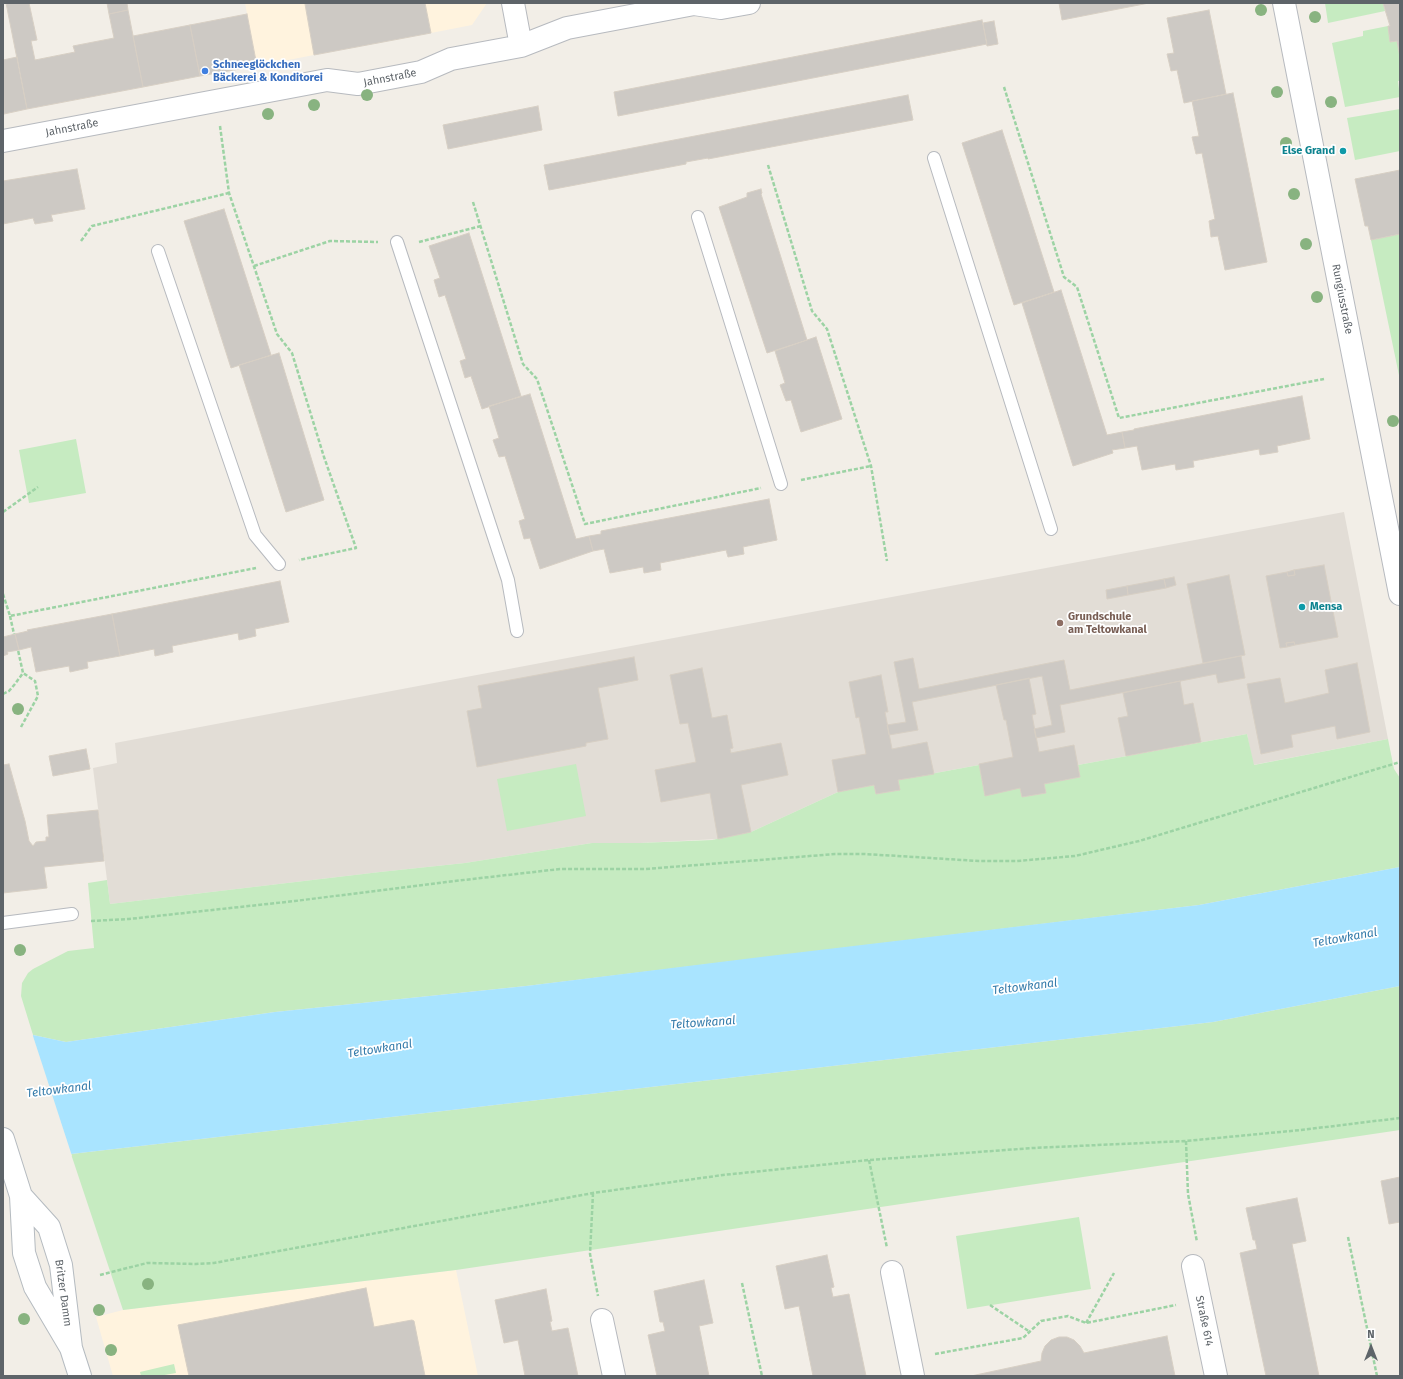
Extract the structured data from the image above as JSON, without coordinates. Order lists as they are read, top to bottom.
{
  "streets": {
    "street": [
      "Jahnstraße",
      "Rungiusstraße",
      "Britzer Damm",
      "Straße 614"
    ]
  },
  "water": ["Teltowkanal"],
  "places": [
    "Schneeglöckchen Bäckerei & Konditorei",
    "Else Grand",
    "Mensa",
    "Grundschule am Teltowkanal"
  ],
  "north": "top"
}
